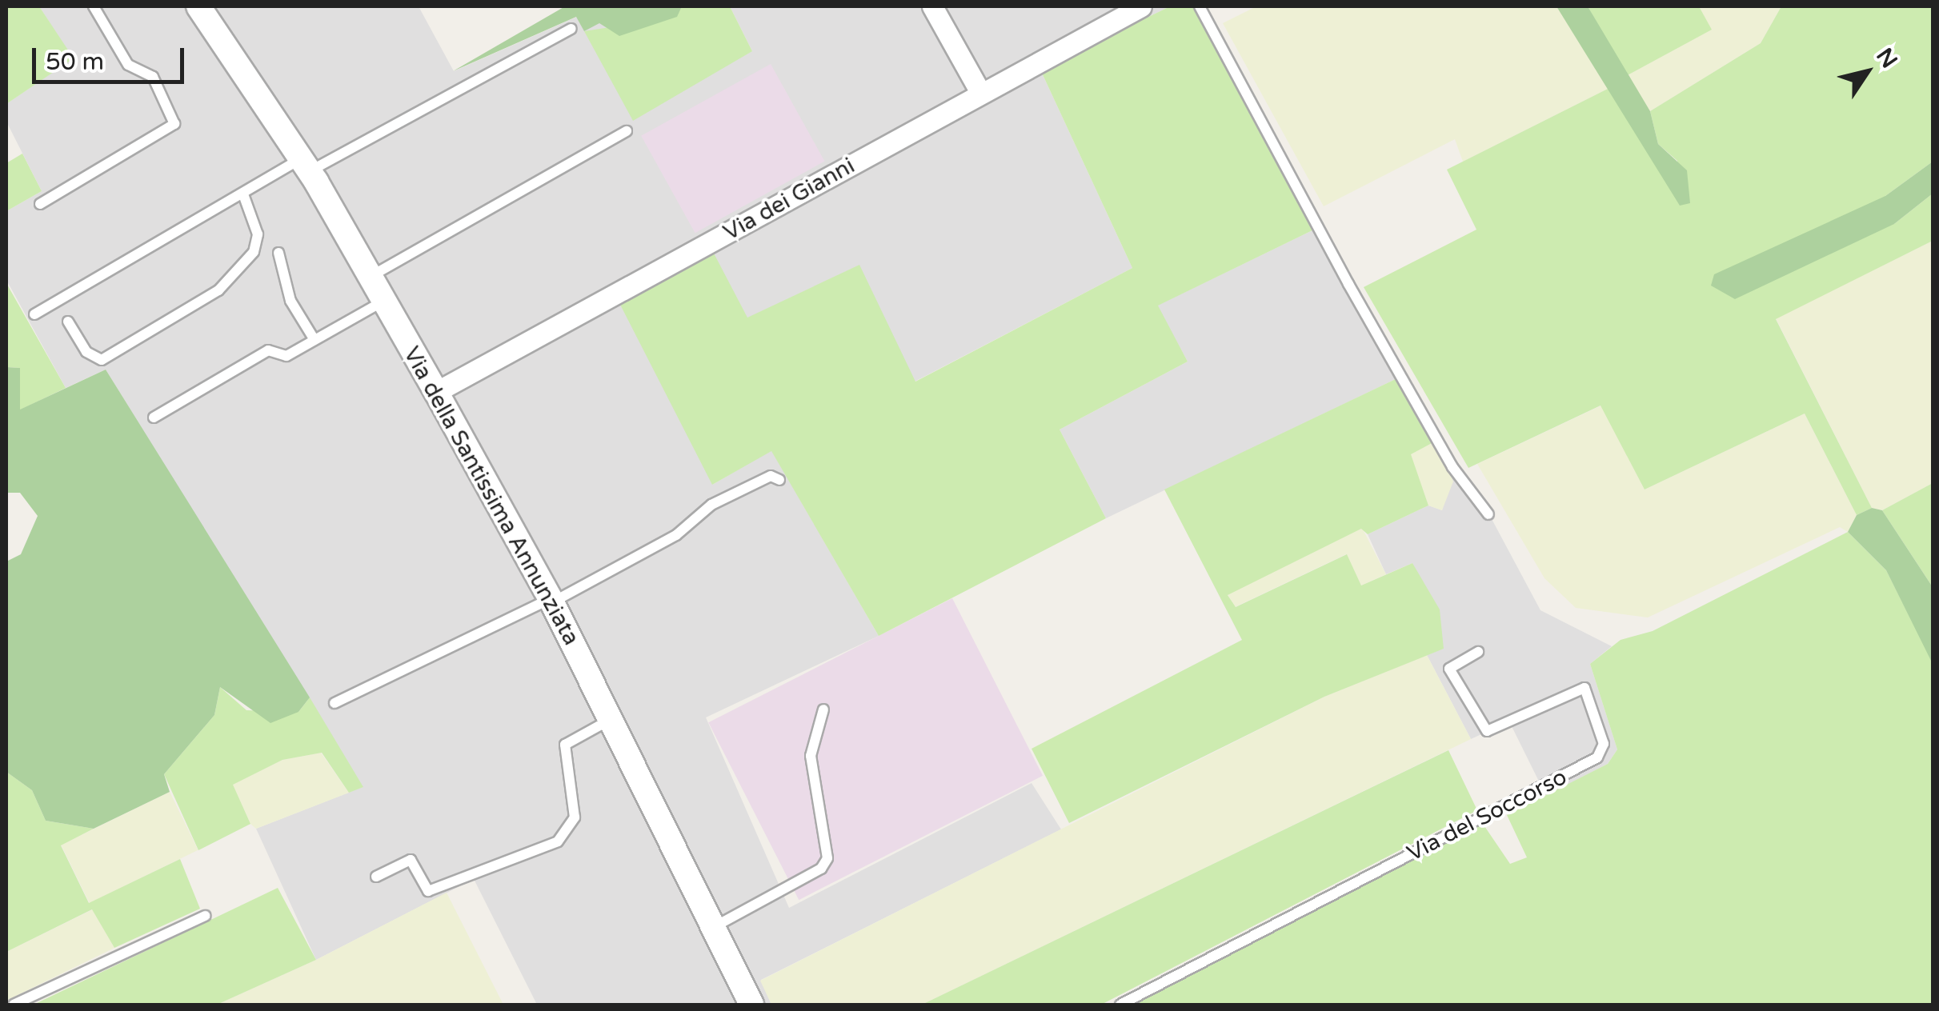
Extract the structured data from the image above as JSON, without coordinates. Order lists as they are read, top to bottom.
{
  "streets": {
    "street": ["Via dei Gianni", "Via della Santissima Annunziata"],
    "lane": ["Via del Soccorso"]
  },
  "crossings": [
    ["Via dei Gianni", "Via della Santissima Annunziata"]
  ],
  "scale_bar": "50 m",
  "north": "top right"
}
